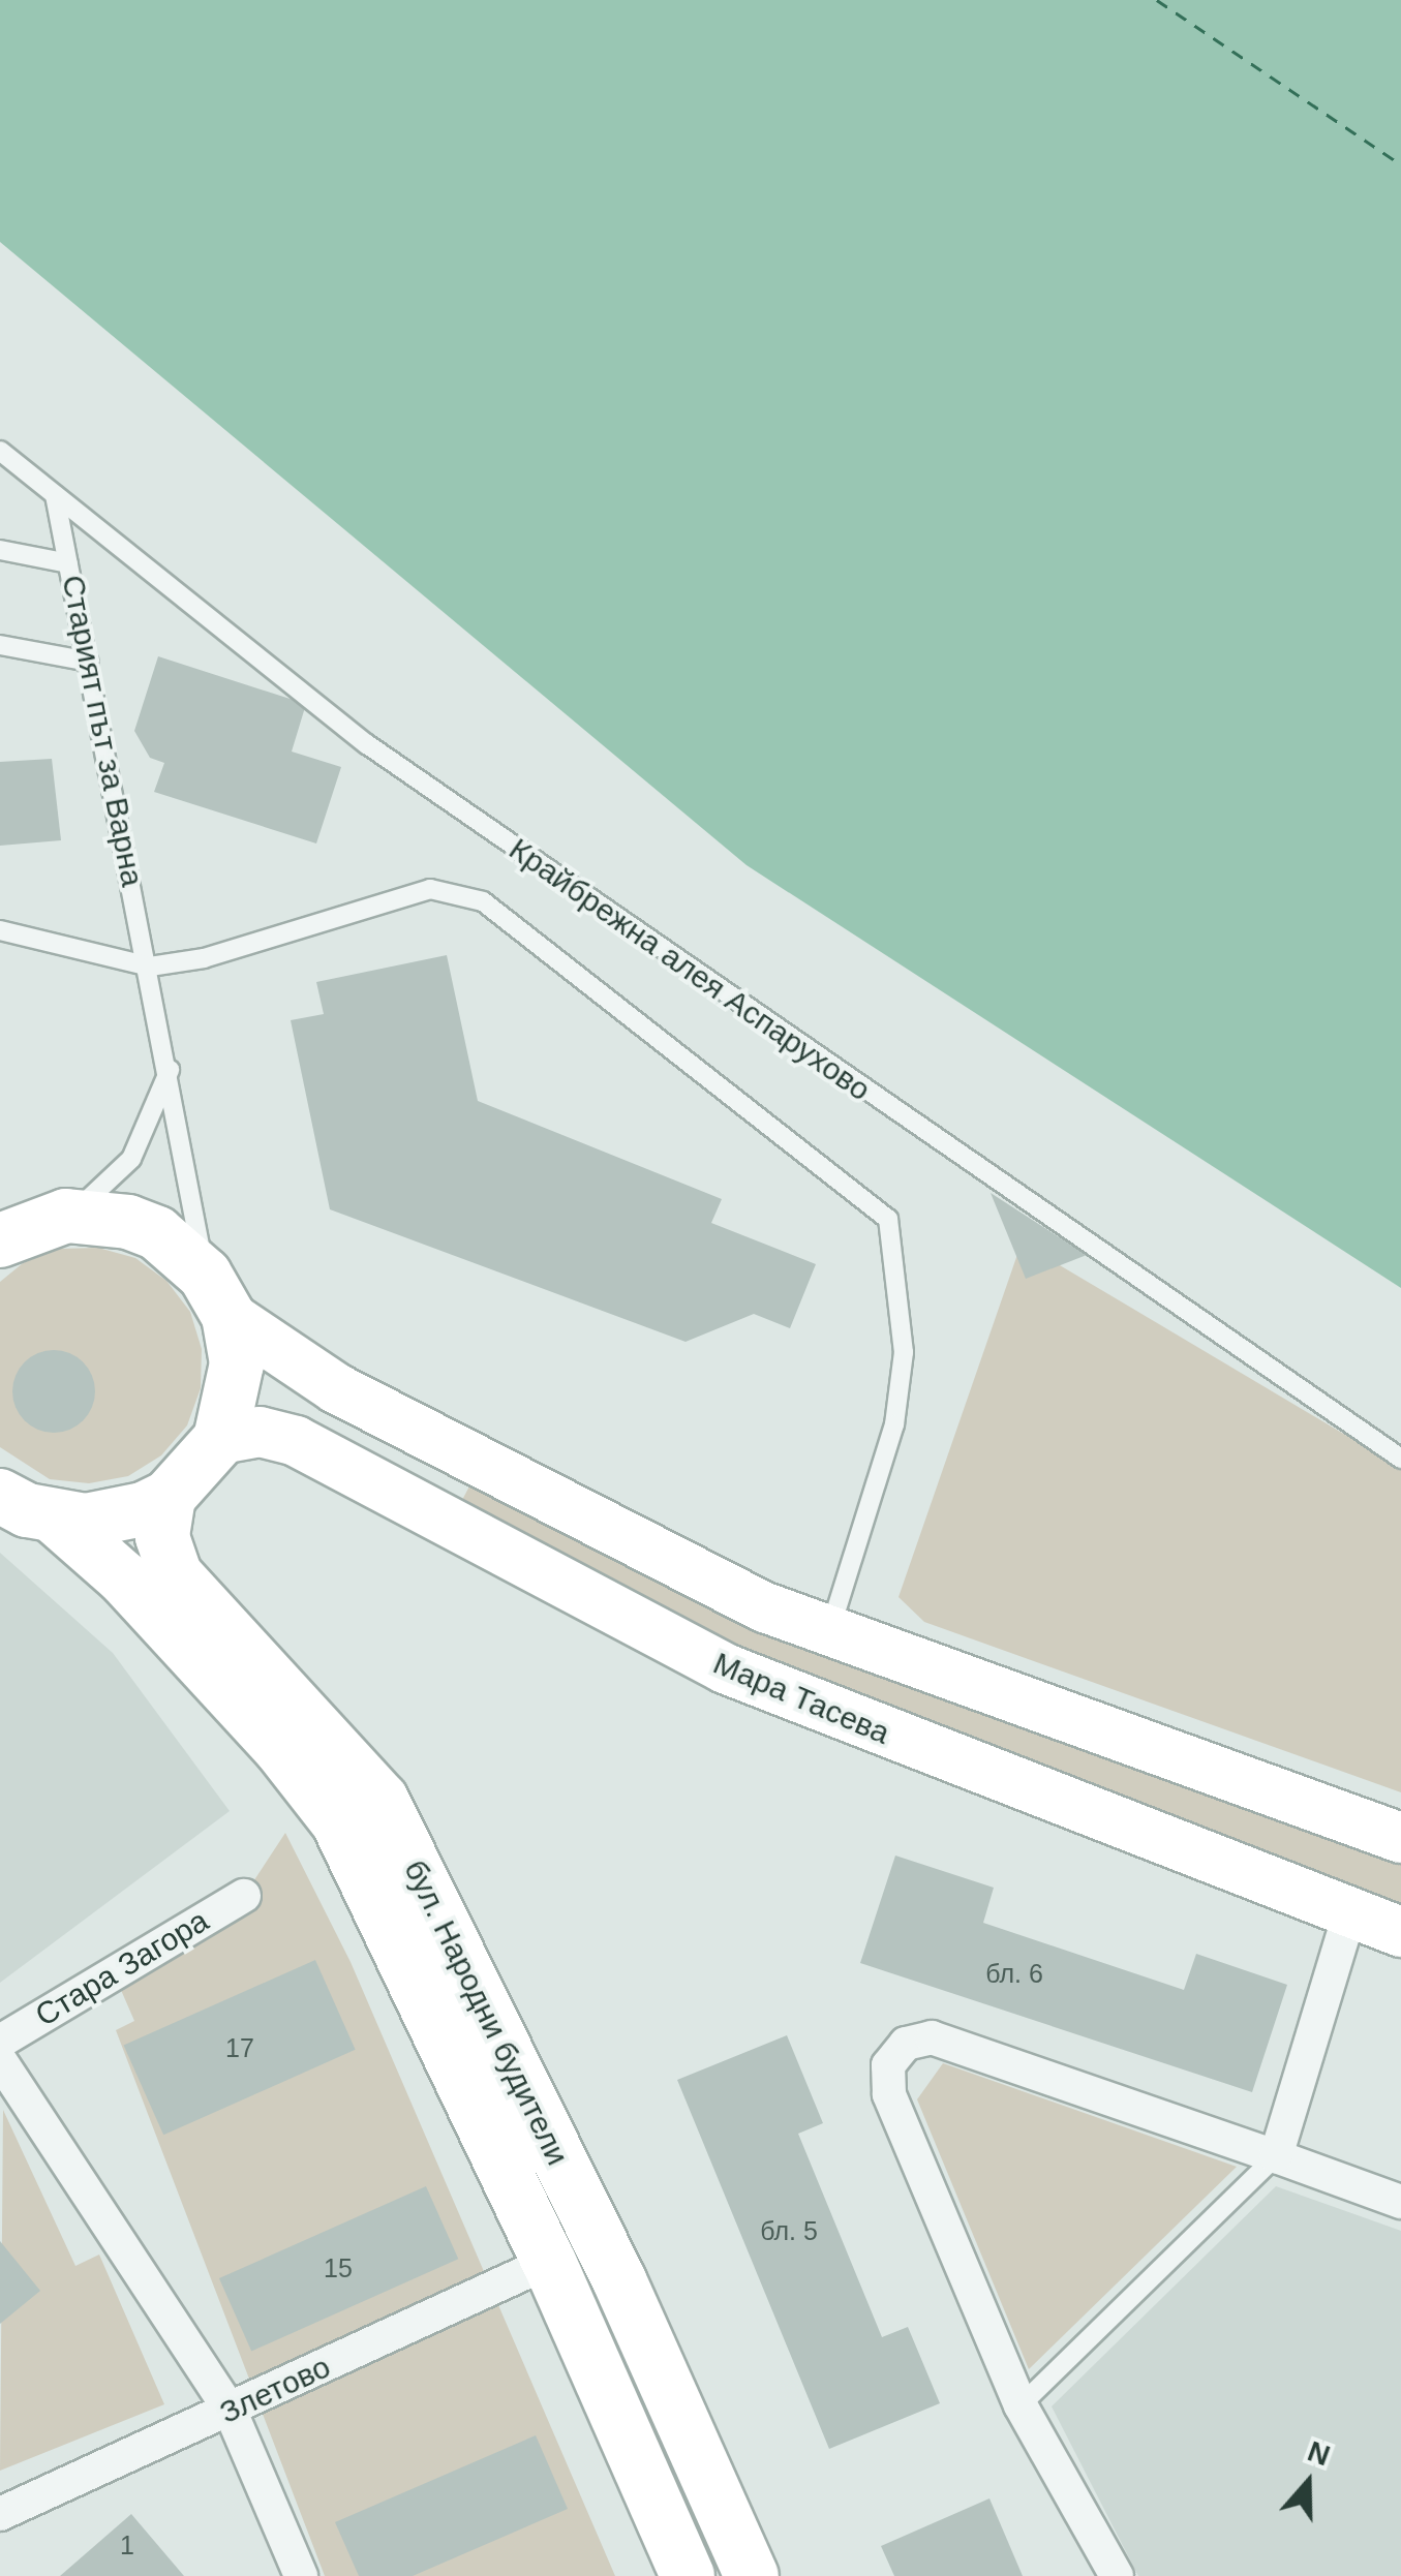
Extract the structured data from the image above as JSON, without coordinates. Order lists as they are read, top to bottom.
{
  "streets": {
    "main road": ["Мара Тасева", "бул. Народни будители"],
    "street": ["Стара Загора", "Злетово"],
    "lane": ["Старият път за Варна", "Крайбрежна алея Аспарухово"]
  },
  "crossings": [
    ["Старият път за Варна", "Крайбрежна алея Аспарухово"],
    ["бул. Народни будители", "Злетово"]
  ],
  "house_numbers": [
    "бл. 6",
    "17",
    "бл. 5",
    "15",
    "1"
  ],
  "north": "top"
}
